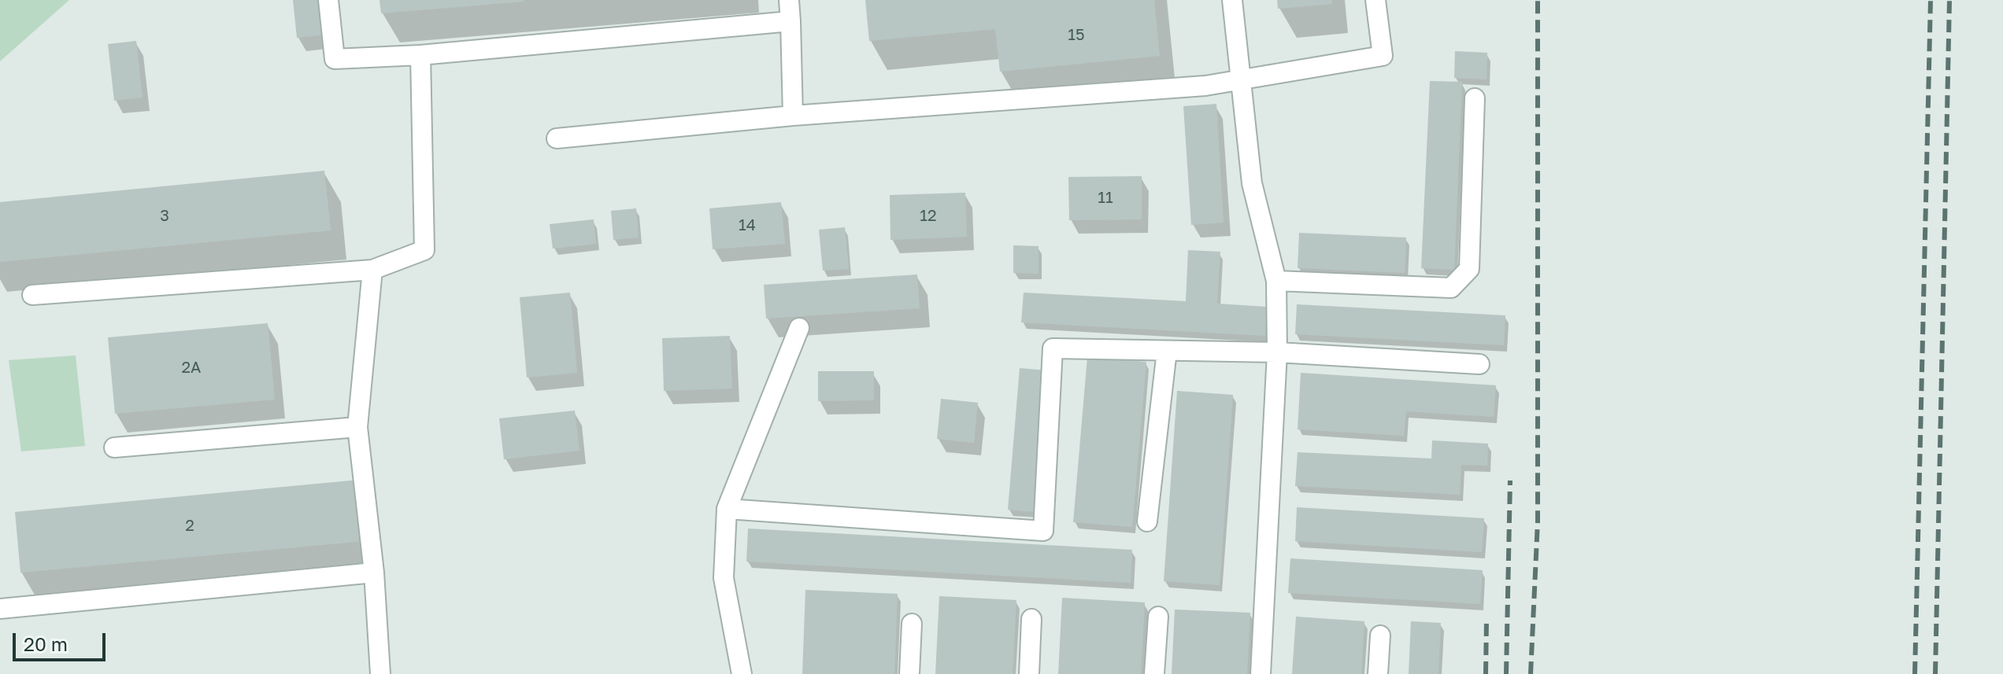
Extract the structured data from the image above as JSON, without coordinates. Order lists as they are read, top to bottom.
{
  "house_numbers": [
    "15",
    "11",
    "3",
    "12",
    "14",
    "2А",
    "2"
  ],
  "scale_bar": "20 m"
}
